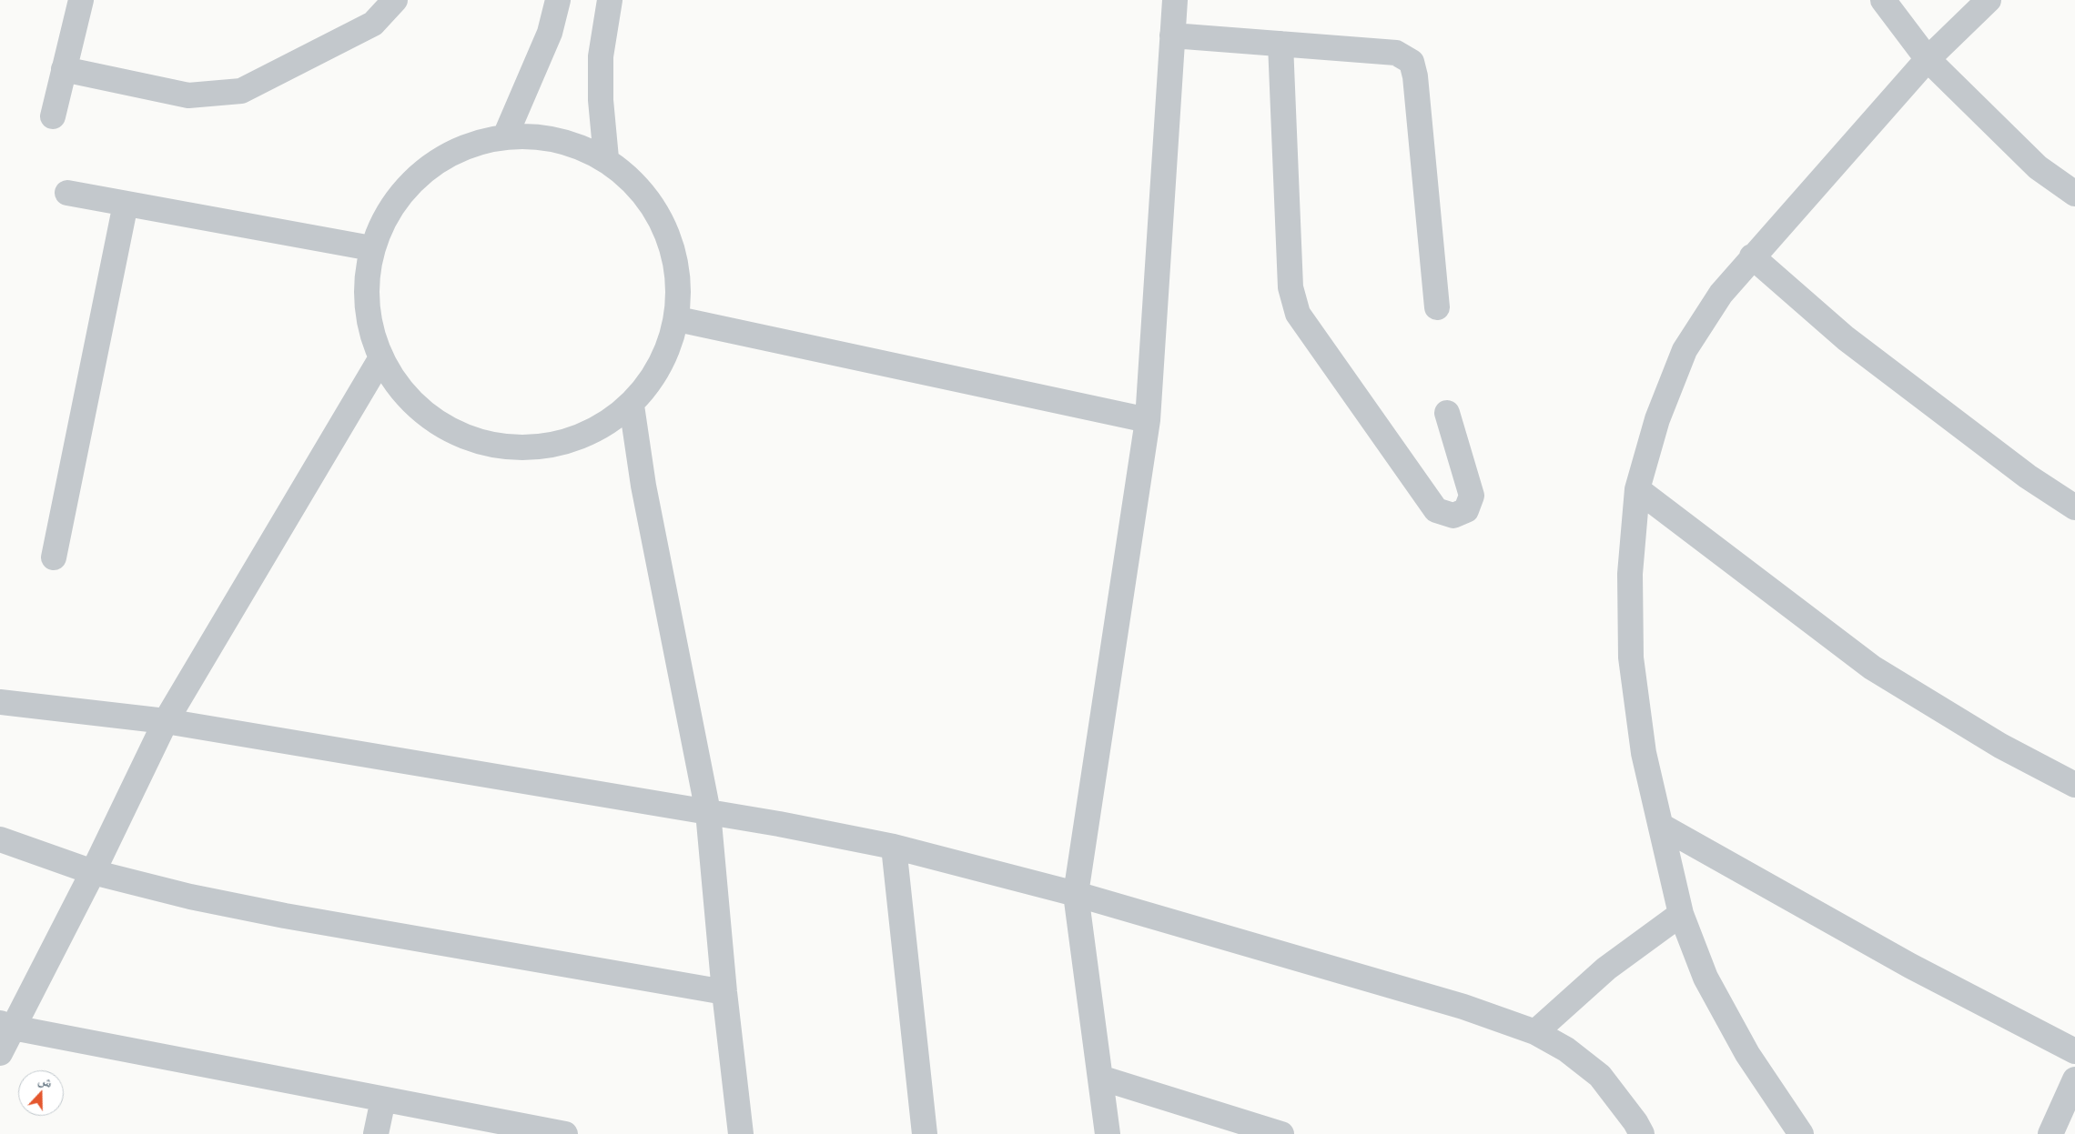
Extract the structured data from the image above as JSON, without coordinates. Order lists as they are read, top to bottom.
{
  "north": "top"
}
